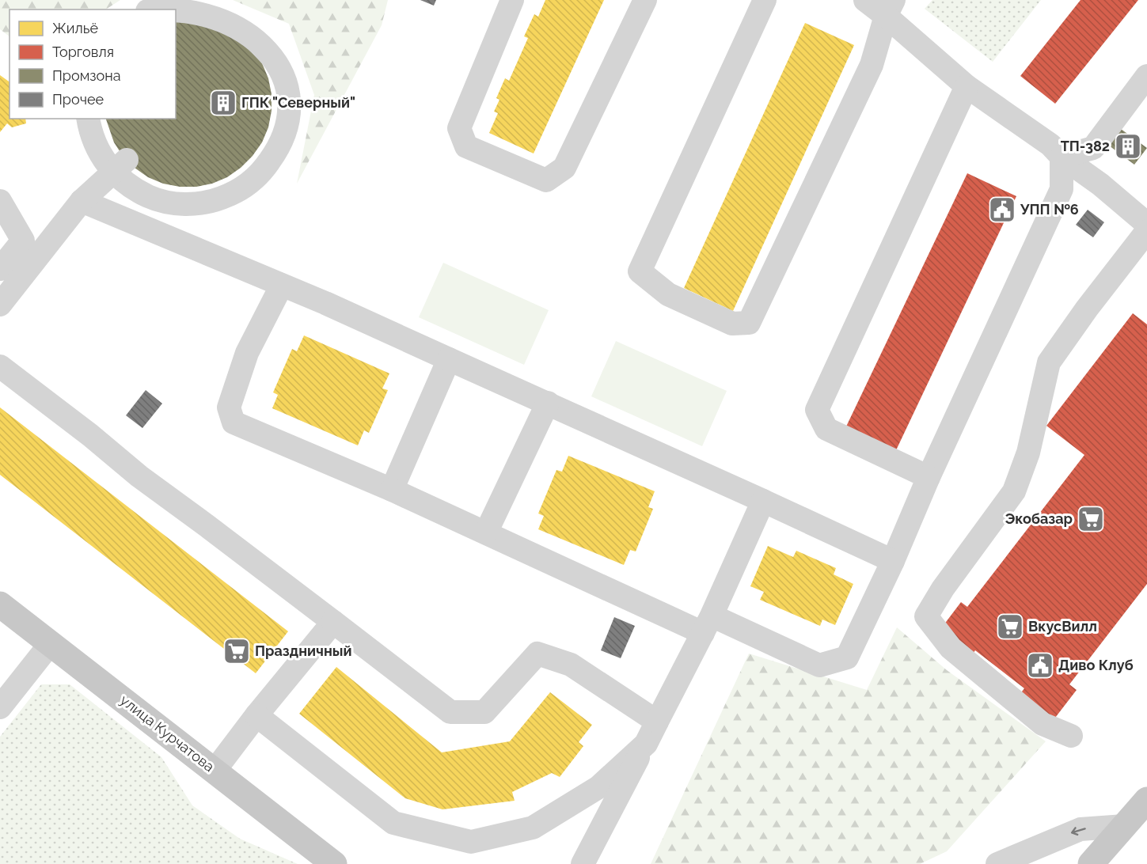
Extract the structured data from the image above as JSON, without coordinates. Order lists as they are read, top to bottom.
{
  "streets": {
    "main road": ["улица Курчатова"]
  },
  "places": {
    "building": ["ГПК \"Северный\"", "ТП-382"],
    "public building": ["УПП №6", "Диво Клуб"],
    "supermarket": ["Экобазар", "ВкусВилл", "Праздничный"]
  },
  "legend": [
    "Жильё",
    "Торговля",
    "Промзона",
    "Прочее"
  ]
}
